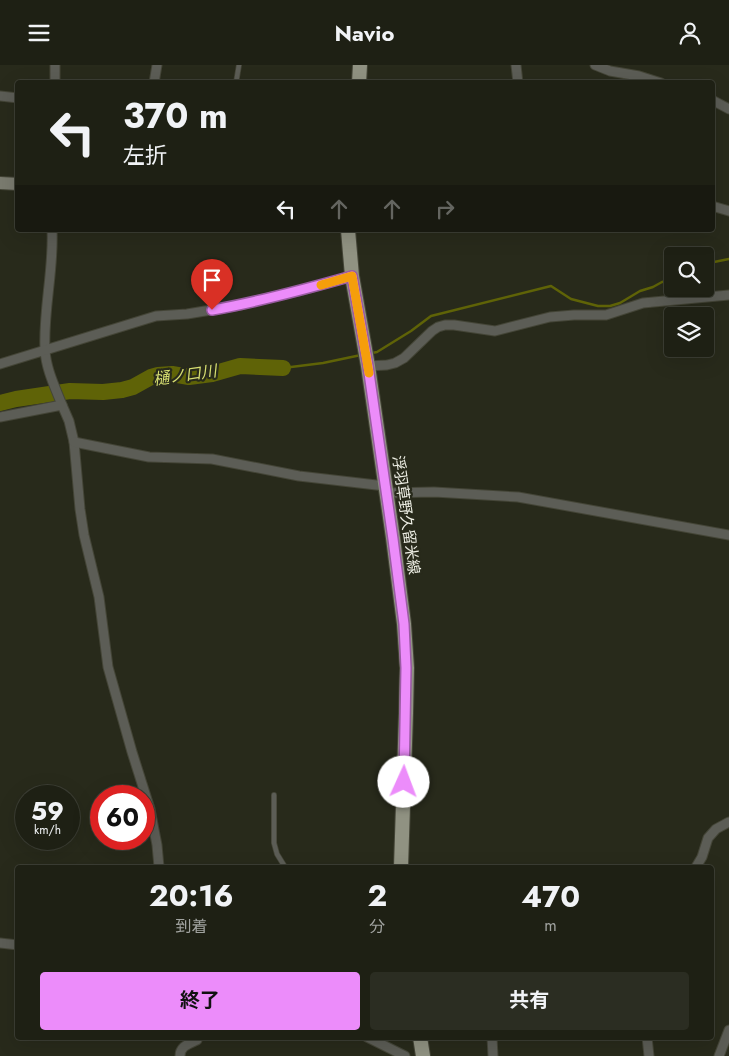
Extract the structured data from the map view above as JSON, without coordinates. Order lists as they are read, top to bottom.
{
  "streets": {
    "main road": ["浮羽草野久留米線"]
  },
  "water": ["樋ノ口川"],
  "page": {
    "header": "Navio",
    "turn": ["370 m", "左折"],
    "speed": "59 km/h",
    "limit": "60",
    "eta": [
      "20:16",
      "到着",
      "2",
      "分",
      "470",
      "m"
    ],
    "buttons": ["終了", "共有"]
  }
}
